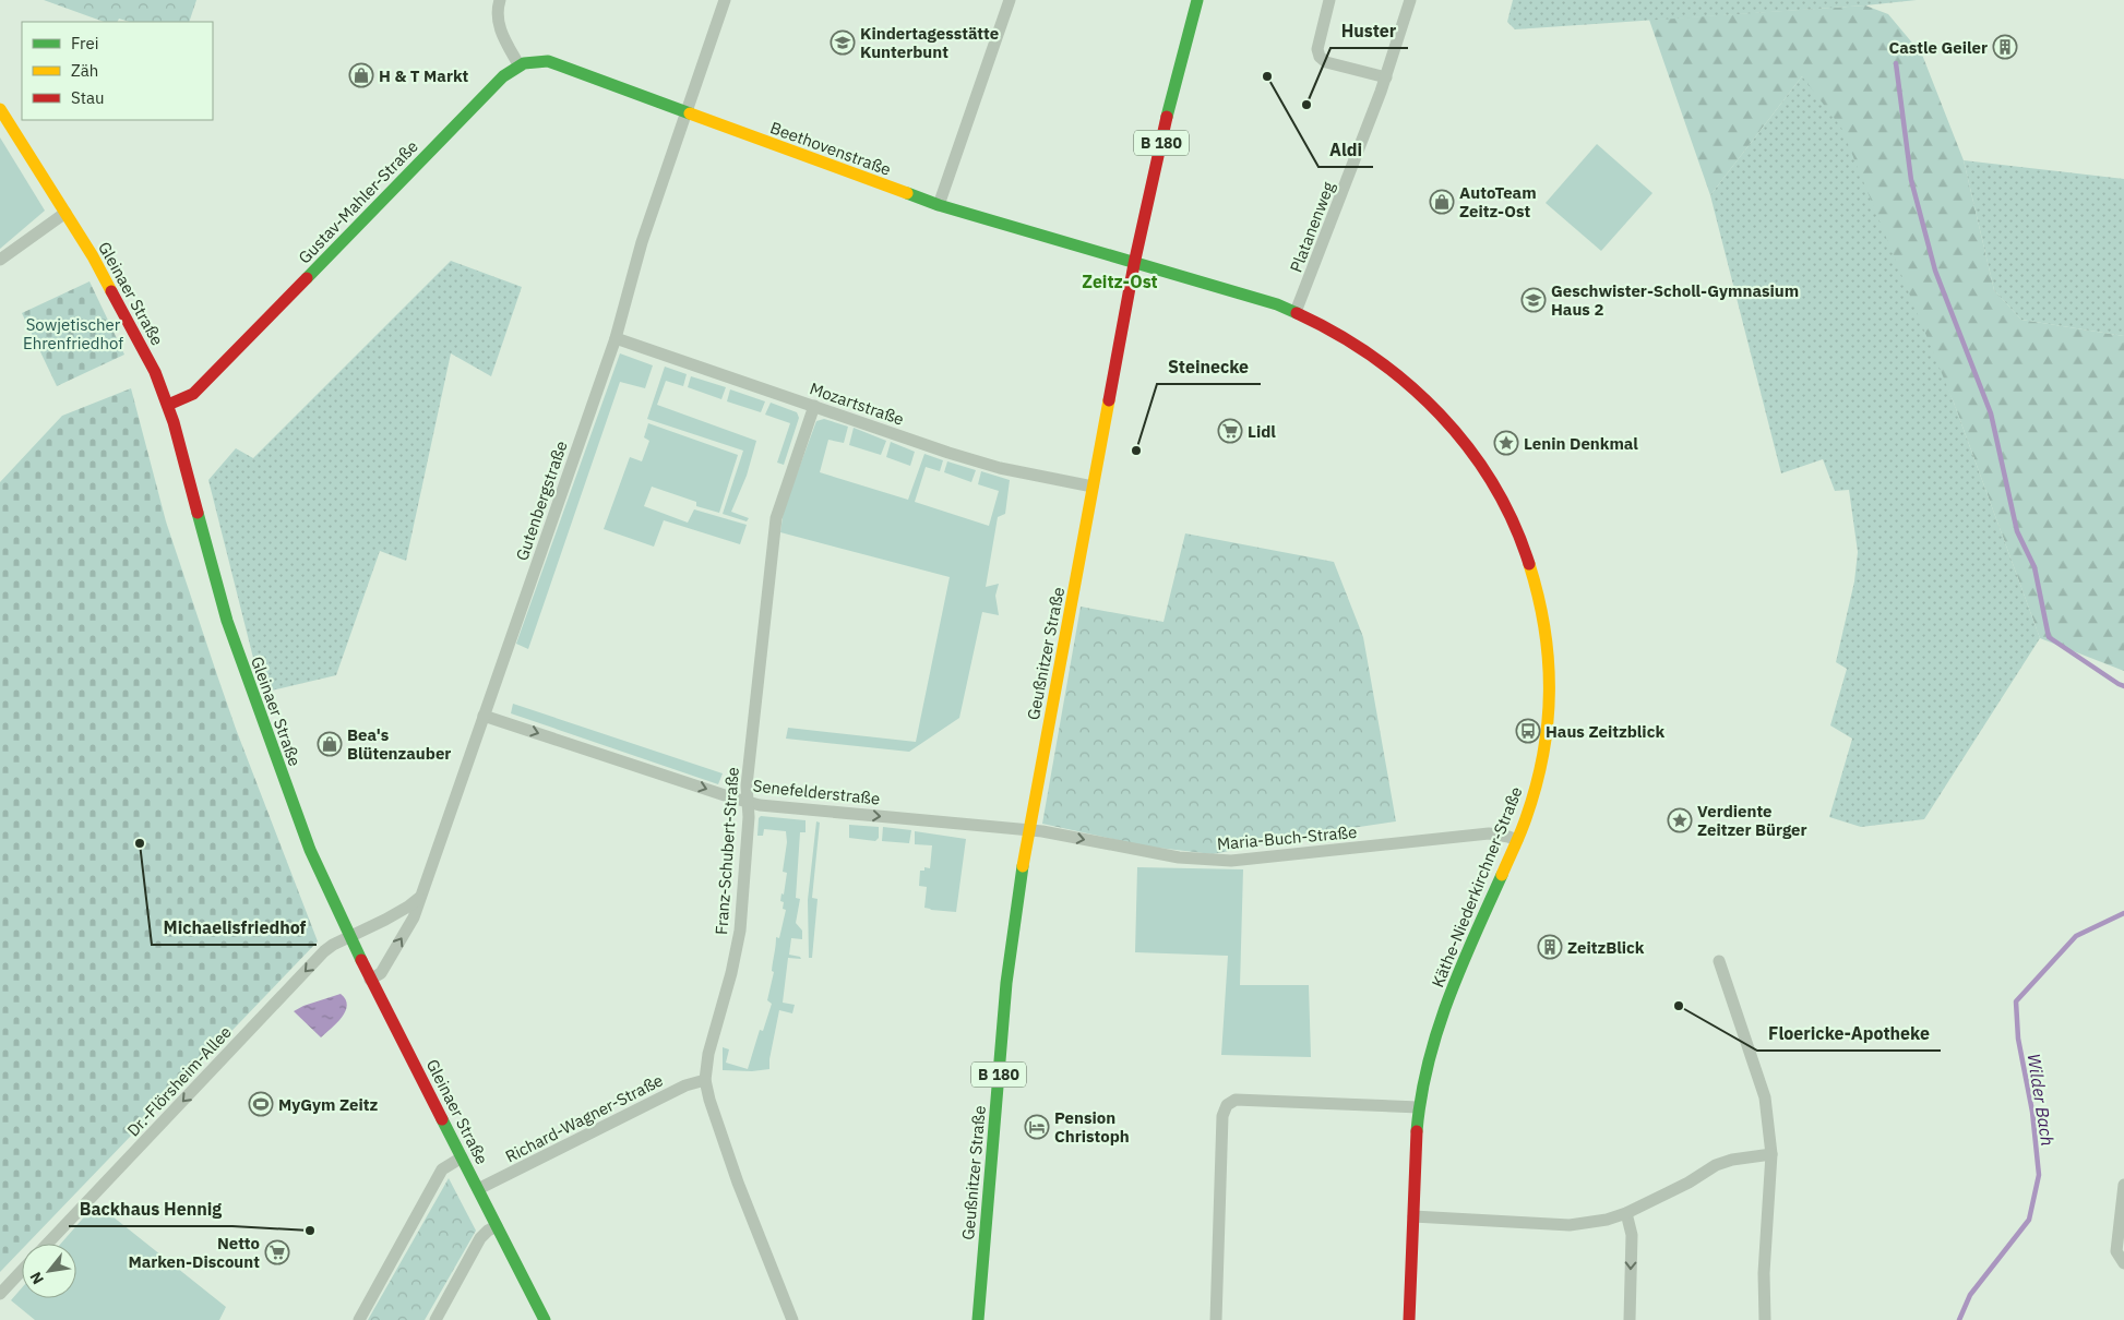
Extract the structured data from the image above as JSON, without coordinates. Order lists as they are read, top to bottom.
{
  "streets": {
    "street": [
      "B 180",
      "Beethovenstraße",
      "Gustav-Mahler-Straße",
      "Platanenweg",
      "Gleinaer Straße",
      "Mozartstraße",
      "Gutenbergstraße",
      "Geußnitzer Straße",
      "Senefelderstraße",
      "Maria-Buch-Straße",
      "Franz-Schubert-Straße",
      "Käthe-Niederkirchner-Straße",
      "Dr.-Flörsheim-Allee",
      "Richard-Wagner-Straße"
    ]
  },
  "crossings": [
    ["Beethovenstraße", "Gustav-Mahler-Straße"],
    ["Beethovenstraße", "Gutenbergstraße"],
    ["Beethovenstraße", "Geußnitzer Straße"],
    ["Beethovenstraße", "Käthe-Niederkirchner-Straße"],
    ["Gustav-Mahler-Straße", "Gleinaer Straße"],
    ["Platanenweg", "Käthe-Niederkirchner-Straße"],
    ["Gleinaer Straße", "Gutenbergstraße"],
    ["Gleinaer Straße", "Dr.-Flörsheim-Allee"],
    ["Gleinaer Straße", "Richard-Wagner-Straße"],
    ["Mozartstraße", "Gutenbergstraße"],
    ["Mozartstraße", "Geußnitzer Straße"],
    ["Mozartstraße", "Franz-Schubert-Straße"],
    ["Gutenbergstraße", "Senefelderstraße"],
    ["Geußnitzer Straße", "Senefelderstraße"],
    ["Geußnitzer Straße", "Maria-Buch-Straße"],
    ["Geußnitzer Straße", "Käthe-Niederkirchner-Straße"],
    ["Senefelderstraße", "Maria-Buch-Straße"],
    ["Senefelderstraße", "Franz-Schubert-Straße"],
    ["Maria-Buch-Straße", "Käthe-Niederkirchner-Straße"],
    ["Franz-Schubert-Straße", "Richard-Wagner-Straße"]
  ],
  "one_way": ["Senefelderstraße", "Maria-Buch-Straße", "Dr.-Flörsheim-Allee"],
  "districts": ["Zeitz-Ost"],
  "water": ["Wilder Bach"],
  "parks": ["Sowjetischer Ehrenfriedhof"],
  "places": {
    "school or university": ["Kindertagesstätte Kunterbunt", "Geschwister-Scholl-Gymnasium Haus 2"],
    "building": ["Castle Geiler", "ZeitzBlick"],
    "shop": ["H & T Markt", "AutoTeam Zeitz-Ost", "Bea's Blütenzauber"],
    "other": [
      "Aldi",
      "Huster",
      "Steinecke",
      "Michaelisfriedhof",
      "Floericke-Apotheke",
      "Backhaus Hennig"
    ],
    "supermarket": ["Lidl", "Netto Marken-Discount"],
    "place": ["Lenin Denkmal", "Verdiente Zeitzer Bürger"],
    "bus stop": ["Haus Zeitzblick"],
    "sports": ["MyGym Zeitz"],
    "hotel": ["Pension Christoph"]
  },
  "legend": ["Frei", "Zäh", "Stau"],
  "north": "bottom left"
}
